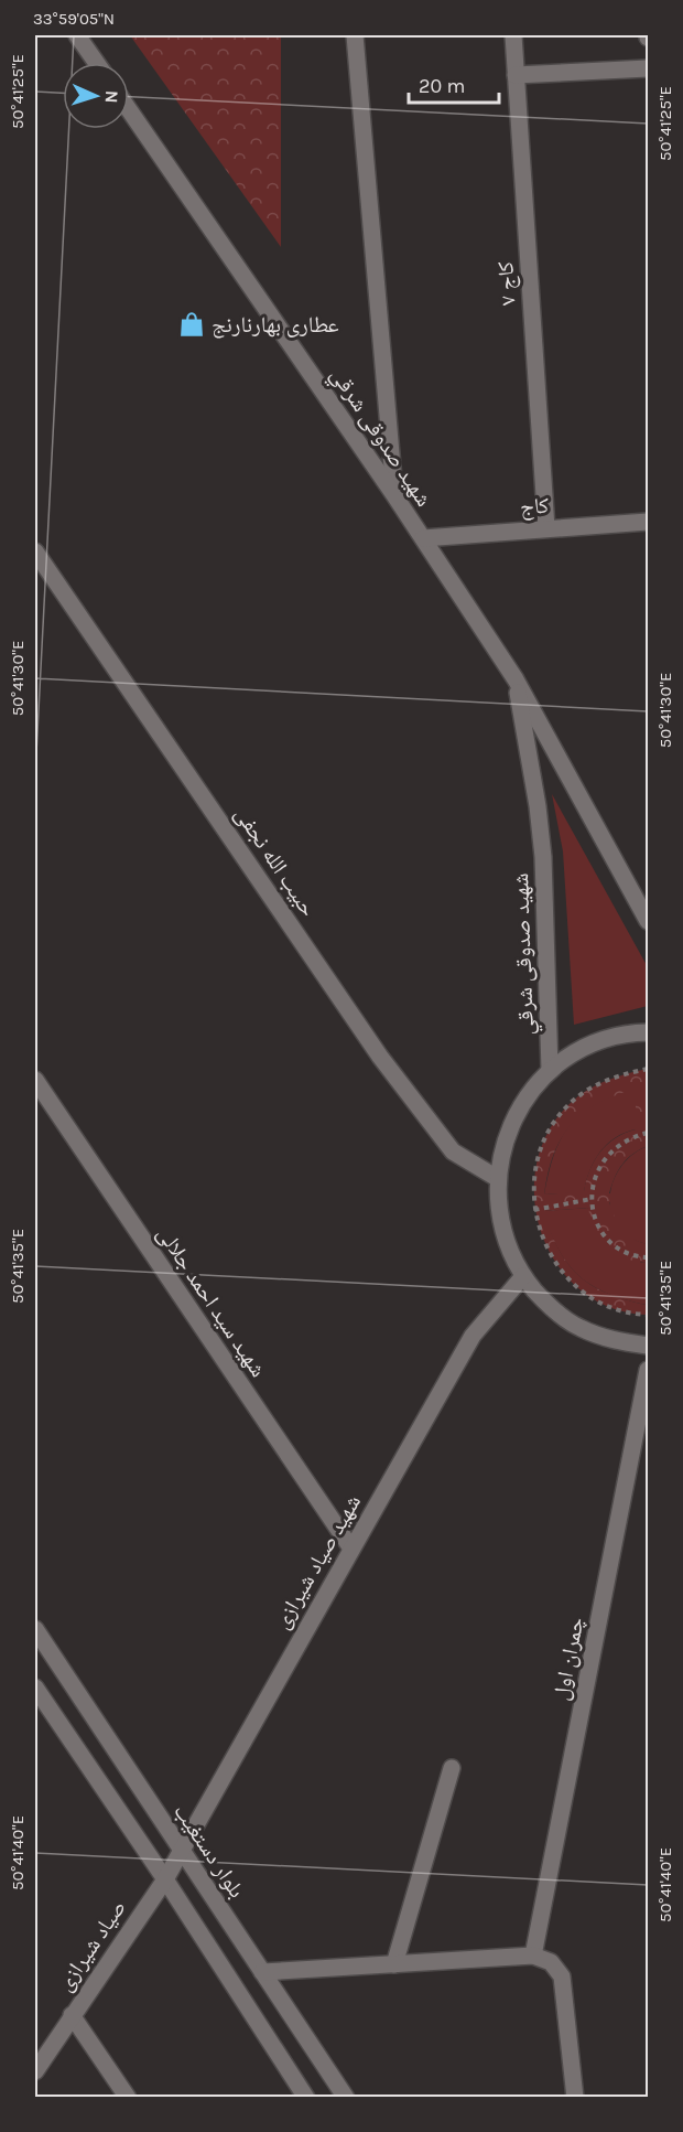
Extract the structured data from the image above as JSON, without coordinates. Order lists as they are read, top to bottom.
{
  "streets": {
    "street": [
      "کاج ۷",
      "شهید صدوقی شرقي",
      "کاج",
      "حبیب الله نجفی",
      "شهید سید احمد جلالی",
      "شهید صیاد شیرازی",
      "چمران اول",
      "بلوار دستغیب",
      "صیاد شیرازی"
    ]
  },
  "crossings": [
    ["کاج ۷", "کاج"],
    ["شهید صدوقی شرقي", "کاج"],
    ["شهید سید احمد جلالی", "شهید صیاد شیرازی"],
    ["شهید صیاد شیرازی", "بلوار دستغیب"],
    ["شهید صیاد شیرازی", "صیاد شیرازی"]
  ],
  "places": {
    "shop": ["عطاری بهارنارنج"]
  },
  "scale_bar": "20 m",
  "north": "right",
  "coordinates": [
    "33°59'05\"N",
    "50°41'25\"E",
    "50°41'30\"E",
    "50°41'35\"E",
    "50°41'40\"E"
  ]
}
